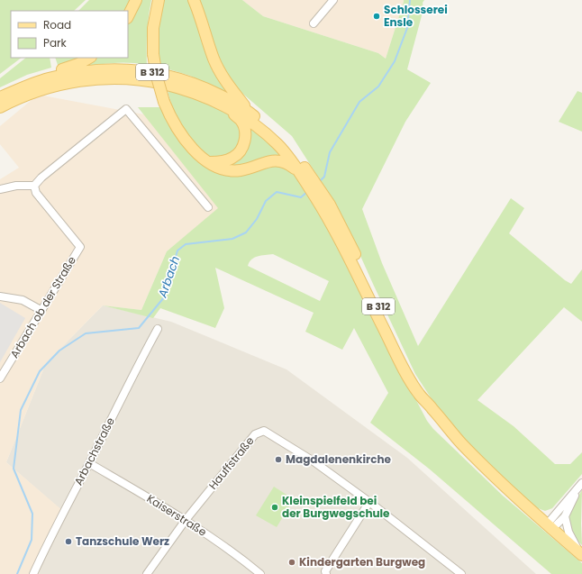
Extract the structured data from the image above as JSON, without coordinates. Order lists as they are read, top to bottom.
{
  "streets": {
    "main road": ["B 312"],
    "street": [
      "Arbach ob der Straße",
      "Arbachstraße",
      "Hauffstraße",
      "Kaiserstraße"
    ]
  },
  "crossings": [
    ["Arbachstraße", "Kaiserstraße"],
    ["Hauffstraße", "Kaiserstraße"]
  ],
  "water": ["Arbach"],
  "places": [
    "Schlosserei Ensle",
    "Magdalenenkirche",
    "Kleinspielfeld bei der Burgwegschule",
    "Tanzschule Werz",
    "Kindergarten Burgweg"
  ],
  "legend": ["Road", "Park"]
}
